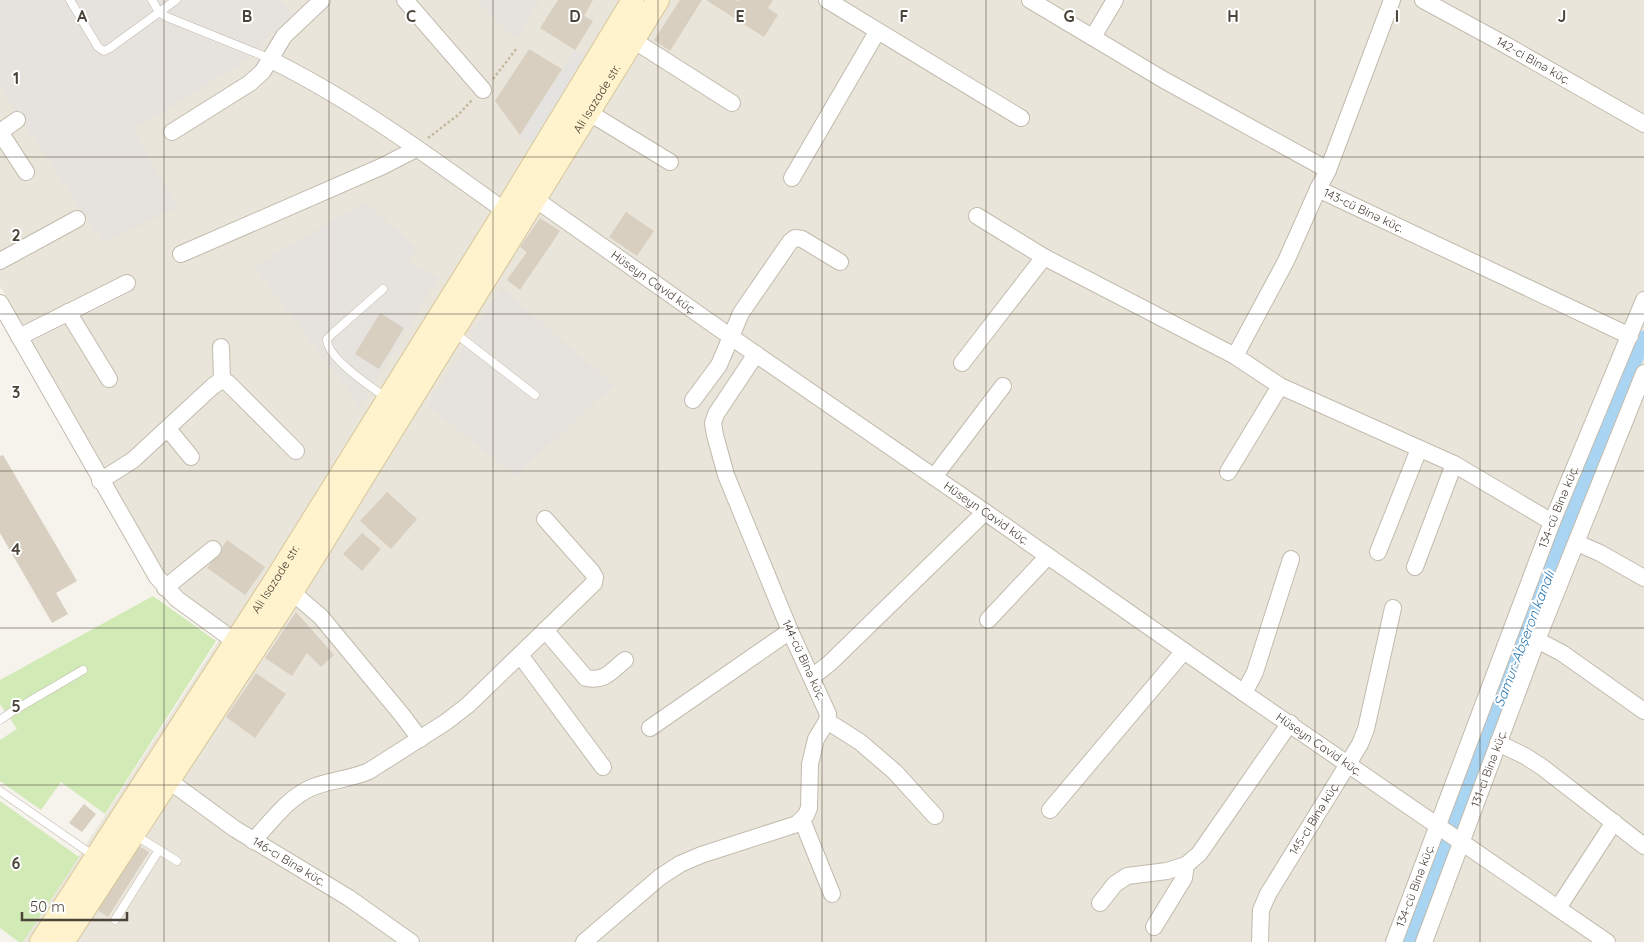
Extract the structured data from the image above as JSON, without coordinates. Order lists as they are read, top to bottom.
{
  "streets": {
    "main road": ["Ali Isazade str."],
    "street": [
      "142-ci Binə küç.",
      "143-cü Binə küç.",
      "Hüseyn Cavid küç.",
      "134-cü Binə küç.",
      "144-cü Binə küç.",
      "131-ci Binə küç.",
      "145-ci Binə küç.",
      "146-cı Binə küç."
    ]
  },
  "crossings": [
    ["Ali Isazade str.", "Hüseyn Cavid küç."],
    ["Ali Isazade str.", "146-cı Binə küç."],
    ["143-cü Binə küç.", "134-cü Binə küç."],
    ["Hüseyn Cavid küç.", "134-cü Binə küç."],
    ["Hüseyn Cavid küç.", "144-cü Binə küç."],
    ["Hüseyn Cavid küç.", "131-ci Binə küç."],
    ["Hüseyn Cavid küç.", "145-ci Binə küç."]
  ],
  "water": ["Samur-Abşeron kanalı"],
  "scale_bar": "50 m",
  "grid": {
    "columns": [
      "A",
      "B",
      "C",
      "D",
      "E",
      "F",
      "G",
      "H",
      "I",
      "J"
    ],
    "rows": [
      "1",
      "2",
      "3",
      "4",
      "5",
      "6"
    ]
  }
}
